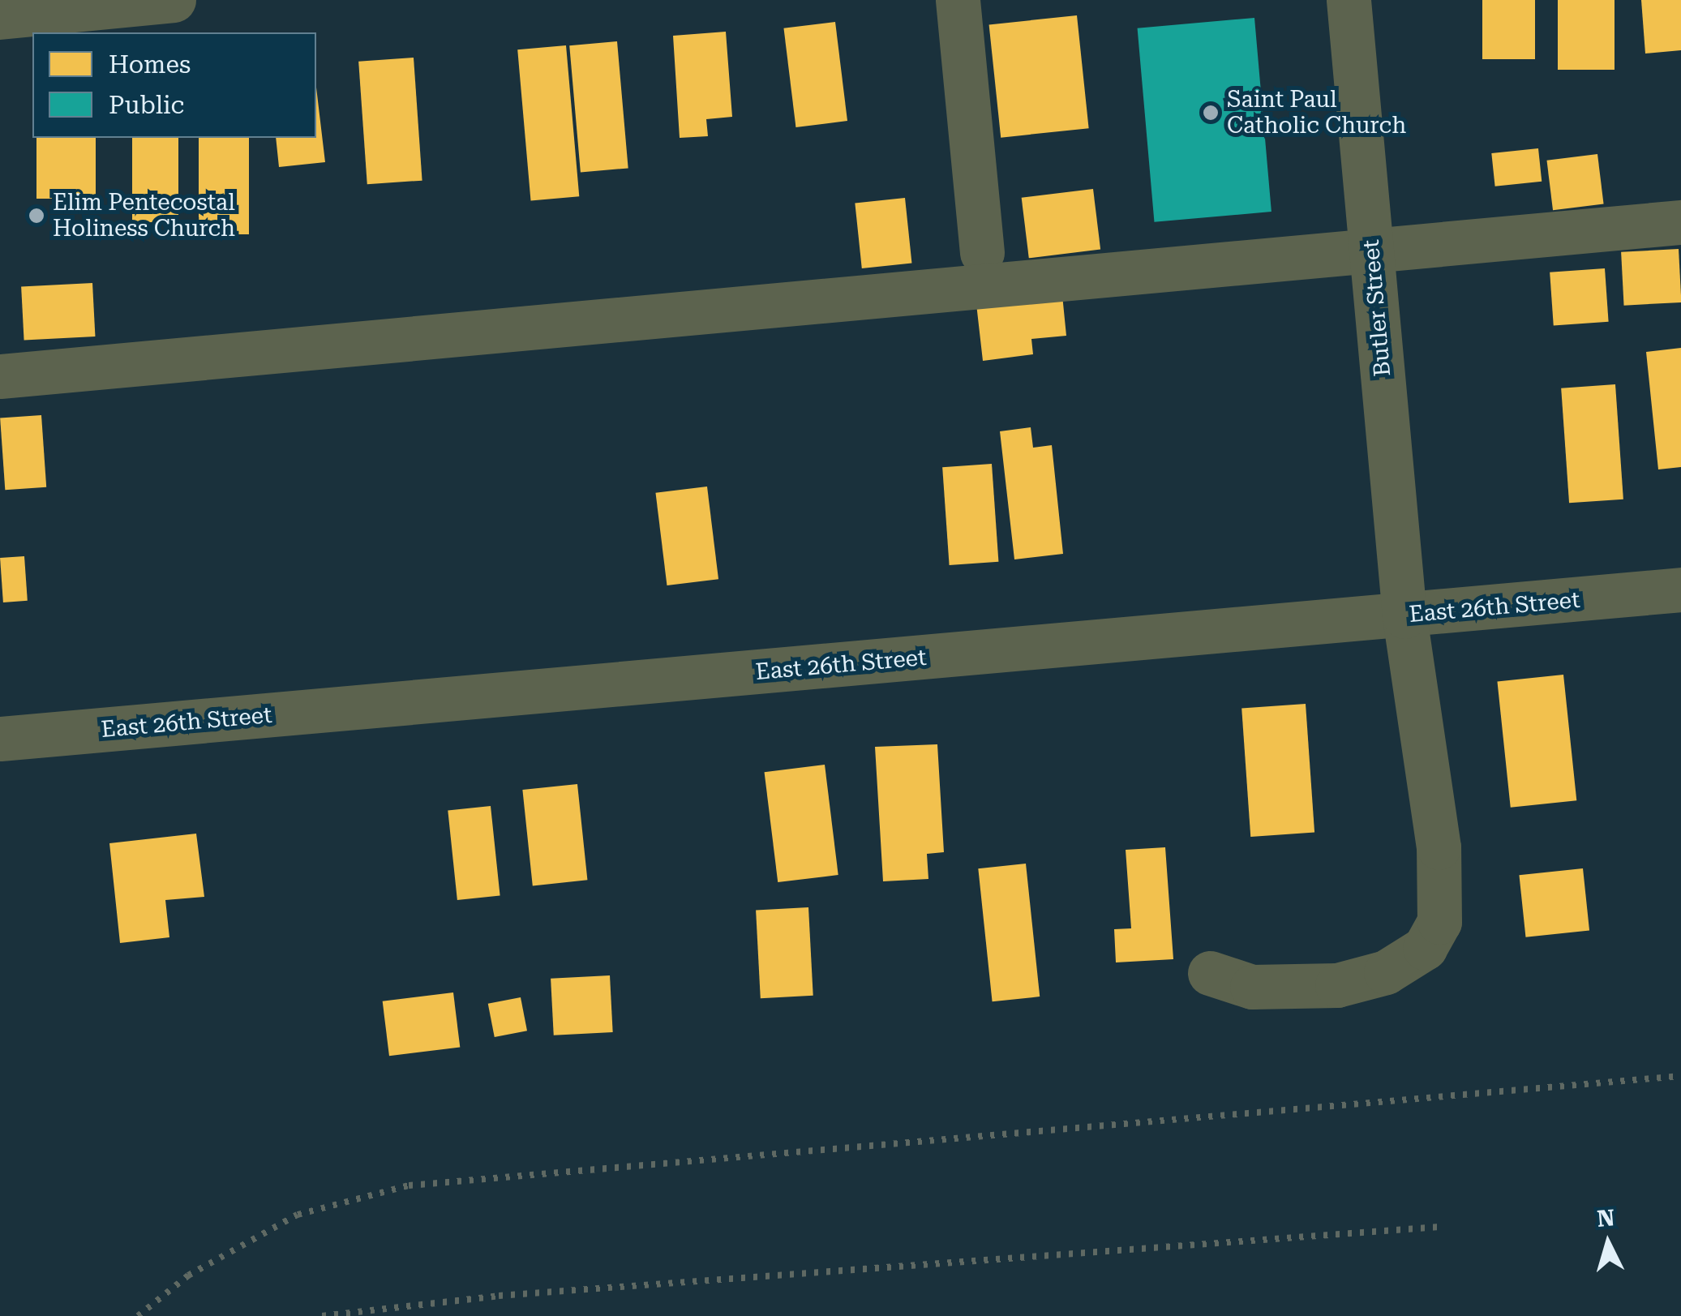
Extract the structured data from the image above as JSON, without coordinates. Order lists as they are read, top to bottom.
{
  "streets": {
    "street": ["Butler Street", "East 26th Street"]
  },
  "crossings": [
    ["Butler Street", "East 26th Street"]
  ],
  "places": ["Saint Paul Catholic Church", "Elim Pentecostal Holiness Church"],
  "legend": ["Homes", "Public"],
  "north": "top"
}
